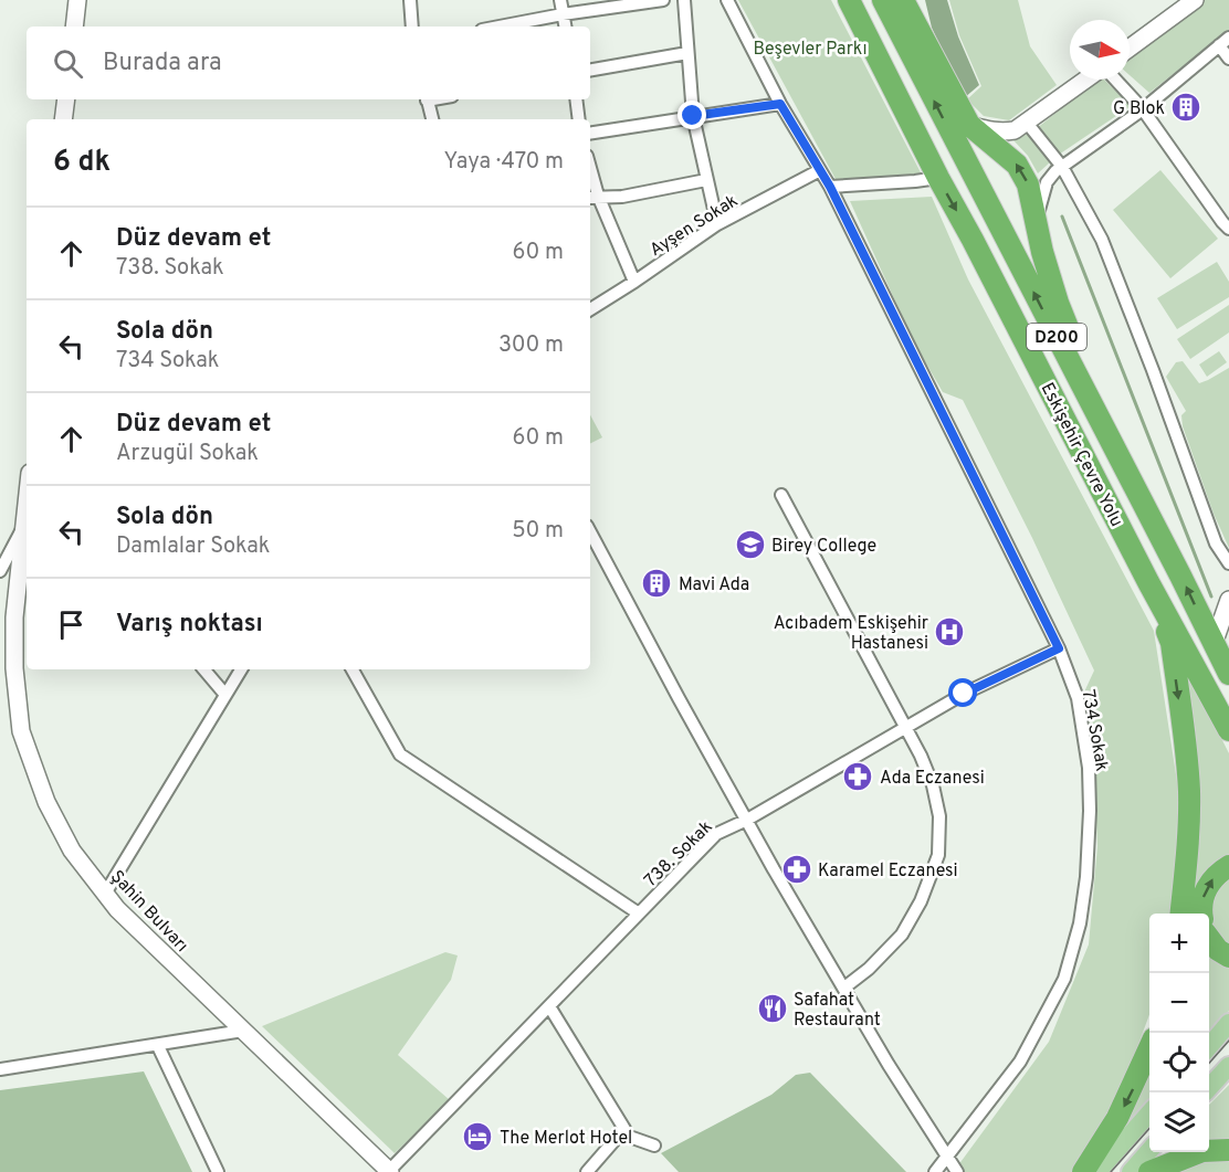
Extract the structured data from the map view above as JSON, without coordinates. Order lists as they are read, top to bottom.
{
  "streets": {
    "highway": ["D200", "Eskişehir Çevre Yolu"],
    "street": [
      "Ayşen Sokak",
      "734 Sokak",
      "738. Sokak",
      "Şahin Bulvarı"
    ]
  },
  "crossings": [
    ["Ayşen Sokak", "734 Sokak"],
    ["734 Sokak", "738. Sokak"],
    ["738. Sokak", "Şahin Bulvarı"]
  ],
  "parks": ["Beşevler Parkı"],
  "places": {
    "building": ["G Blok", "Mavi Ada"],
    "school or university": ["Birey College"],
    "hospital": ["Acıbadem Eskişehir Hastanesi"],
    "pharmacy": ["Ada Eczanesi", "Karamel Eczanesi"],
    "restaurant": ["Safahat Restaurant"],
    "hotel": ["The Merlot Hotel"]
  },
  "north": "right",
  "page": {
    "search": "Burada ara",
    "heading": ["6 dk", "Yaya · 470 m"],
    "list": [
      ["Düz devam et", "738. Sokak", "60 m"],
      ["Sola dön", "734 Sokak", "300 m"],
      ["Düz devam et", "Arzugül Sokak", "60 m"],
      ["Sola dön", "Damlalar Sokak", "50 m"],
      "Varış noktası"
    ],
    "map_buttons": ["+", "−"]
  }
}
